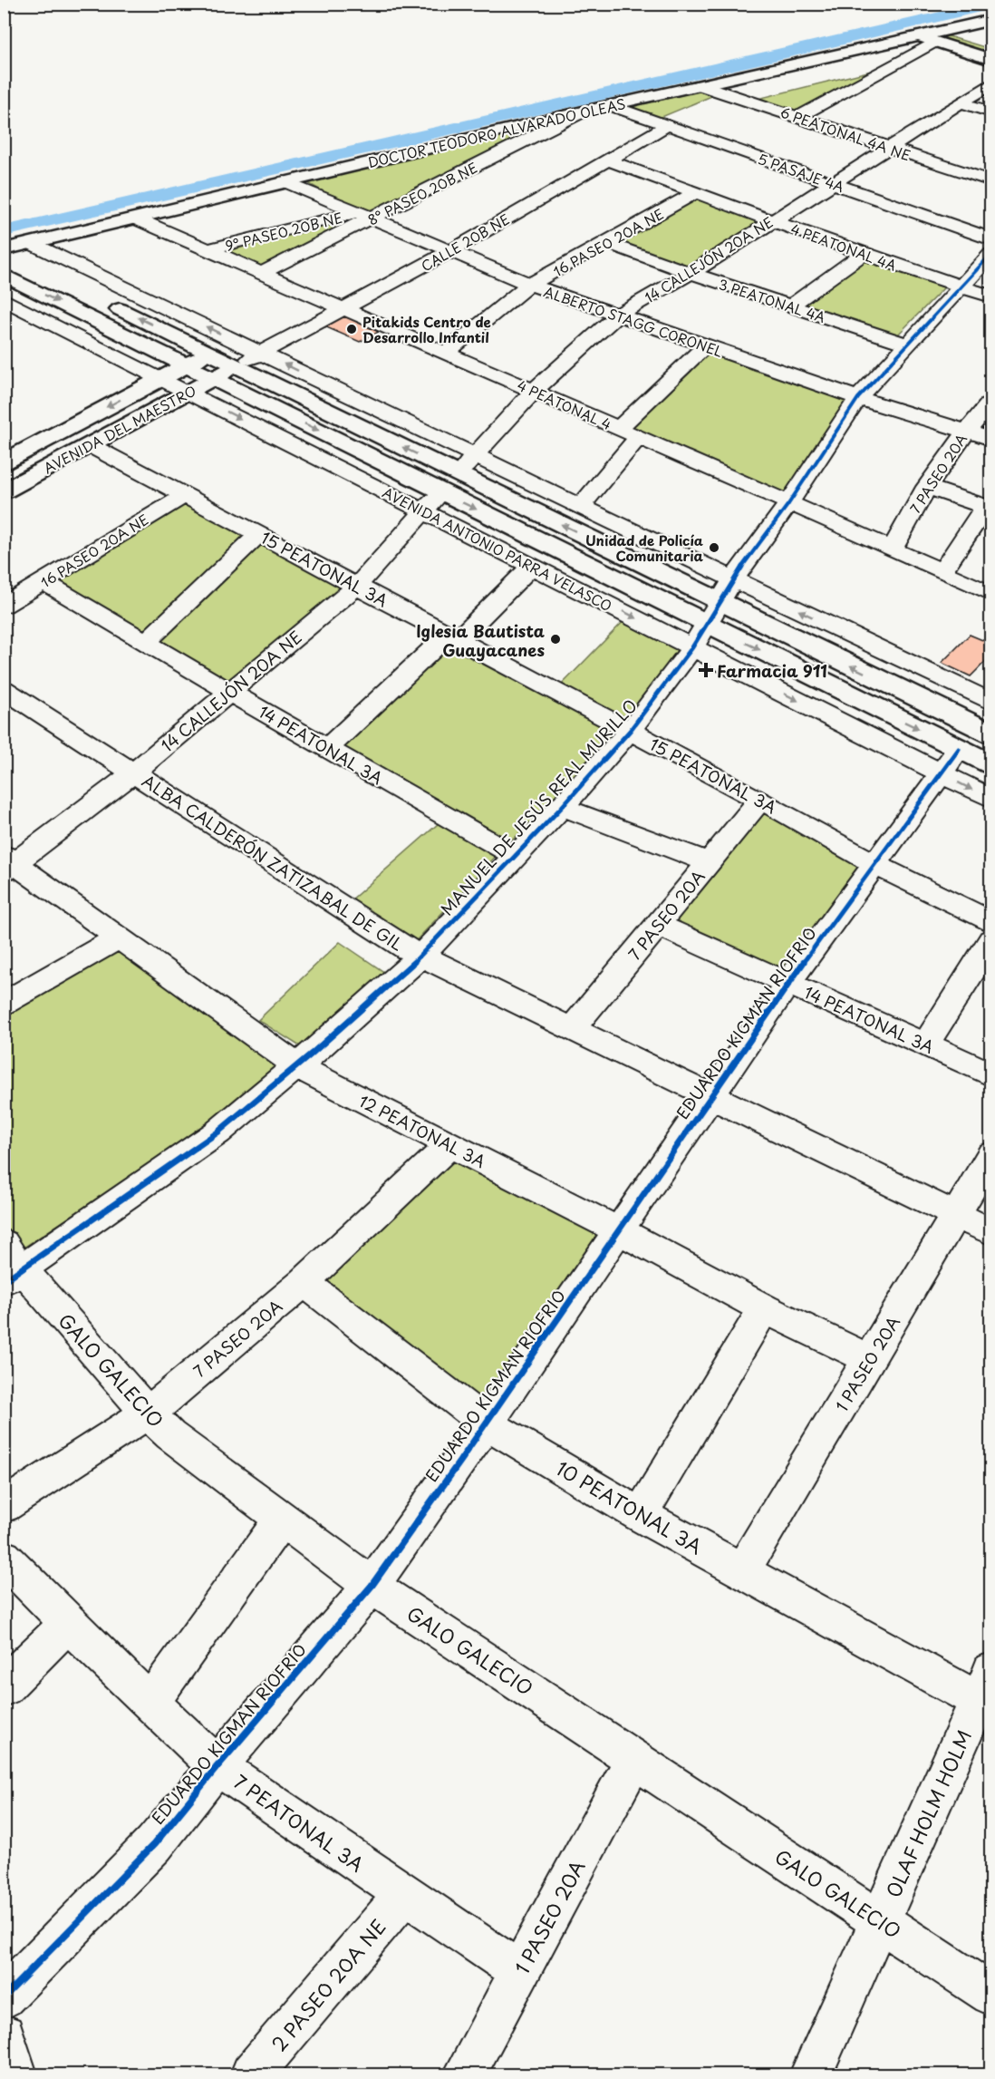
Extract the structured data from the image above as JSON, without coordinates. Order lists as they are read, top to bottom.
{
  "streets": {
    "street": [
      "DOCTOR TEODORO ALVARADO OLEAS",
      "6 PEATONAL 4A NE",
      "5 PASAJE 4A",
      "8° PASEO 20B NE",
      "9° PASEO 20B NE",
      "CALLE 20B NE",
      "16 PASEO 20A NE",
      "4 PEATONAL 4A",
      "14 CALLEJÓN 20A NE",
      "3 PEATONAL 4A",
      "ALBERTO STAGG CORONEL",
      "4 PEATONAL 4",
      "AVENIDA DEL MAESTRO",
      "7 PASEO 20A",
      "AVENIDA ANTONIO PARRA VELASCO",
      "15 PEATONAL 3A",
      "14 PEATONAL 3A",
      "MANUEL DE JESÚS REAL MURILLO",
      "ALBA CALDERÓN ZATIZABAL DE GIL",
      "EDUARDO KIGMAN RIOFRIO",
      "12 PEATONAL 3A",
      "1 PASEO 20A",
      "GALO GALECIO",
      "10 PEATONAL 3A",
      "OLAF HOLM HOLM",
      "7 PEATONAL 3A",
      "2 PASEO 20A NE"
    ]
  },
  "crossings": [
    ["DOCTOR TEODORO ALVARADO OLEAS", "6 PEATONAL 4A NE"],
    ["DOCTOR TEODORO ALVARADO OLEAS", "5 PASAJE 4A"],
    ["DOCTOR TEODORO ALVARADO OLEAS", "8° PASEO 20B NE"],
    ["DOCTOR TEODORO ALVARADO OLEAS", "ALBERTO STAGG CORONEL"],
    ["DOCTOR TEODORO ALVARADO OLEAS", "4 PEATONAL 4"],
    ["6 PEATONAL 4A NE", "14 CALLEJÓN 20A NE"],
    ["5 PASAJE 4A", "CALLE 20B NE"],
    ["5 PASAJE 4A", "14 CALLEJÓN 20A NE"],
    ["8° PASEO 20B NE", "9° PASEO 20B NE"],
    ["8° PASEO 20B NE", "ALBERTO STAGG CORONEL"],
    ["8° PASEO 20B NE", "4 PEATONAL 4"],
    ["9° PASEO 20B NE", "ALBERTO STAGG CORONEL"],
    ["9° PASEO 20B NE", "4 PEATONAL 4"],
    ["CALLE 20B NE", "4 PEATONAL 4A"],
    ["CALLE 20B NE", "ALBERTO STAGG CORONEL"],
    ["CALLE 20B NE", "4 PEATONAL 4"],
    ["CALLE 20B NE", "AVENIDA DEL MAESTRO"],
    ["CALLE 20B NE", "AVENIDA ANTONIO PARRA VELASCO"],
    ["16 PASEO 20A NE", "4 PEATONAL 4A"],
    ["16 PASEO 20A NE", "3 PEATONAL 4A"],
    ["16 PASEO 20A NE", "ALBERTO STAGG CORONEL"],
    ["16 PASEO 20A NE", "4 PEATONAL 4"],
    ["16 PASEO 20A NE", "15 PEATONAL 3A"],
    ["16 PASEO 20A NE", "14 PEATONAL 3A"],
    ["4 PEATONAL 4A", "14 CALLEJÓN 20A NE"],
    ["4 PEATONAL 4A", "MANUEL DE JESÚS REAL MURILLO"],
    ["14 CALLEJÓN 20A NE", "3 PEATONAL 4A"],
    ["14 CALLEJÓN 20A NE", "ALBERTO STAGG CORONEL"],
    ["14 CALLEJÓN 20A NE", "4 PEATONAL 4"],
    ["14 CALLEJÓN 20A NE", "AVENIDA ANTONIO PARRA VELASCO"],
    ["14 CALLEJÓN 20A NE", "15 PEATONAL 3A"],
    ["14 CALLEJÓN 20A NE", "14 PEATONAL 3A"],
    ["14 CALLEJÓN 20A NE", "ALBA CALDERÓN ZATIZABAL DE GIL"],
    ["14 CALLEJÓN 20A NE", "12 PEATONAL 3A"],
    ["3 PEATONAL 4A", "MANUEL DE JESÚS REAL MURILLO"],
    ["ALBERTO STAGG CORONEL", "7 PASEO 20A"],
    ["ALBERTO STAGG CORONEL", "MANUEL DE JESÚS REAL MURILLO"],
    ["4 PEATONAL 4", "7 PASEO 20A"],
    ["4 PEATONAL 4", "MANUEL DE JESÚS REAL MURILLO"],
    ["AVENIDA DEL MAESTRO", "AVENIDA ANTONIO PARRA VELASCO"],
    ["AVENIDA DEL MAESTRO", "15 PEATONAL 3A"],
    ["7 PASEO 20A", "15 PEATONAL 3A"],
    ["7 PASEO 20A", "14 PEATONAL 3A"],
    ["7 PASEO 20A", "ALBA CALDERÓN ZATIZABAL DE GIL"],
    ["7 PASEO 20A", "12 PEATONAL 3A"],
    ["7 PASEO 20A", "GALO GALECIO"],
    ["7 PASEO 20A", "10 PEATONAL 3A"],
    ["AVENIDA ANTONIO PARRA VELASCO", "MANUEL DE JESÚS REAL MURILLO"],
    ["AVENIDA ANTONIO PARRA VELASCO", "EDUARDO KIGMAN RIOFRIO"],
    ["15 PEATONAL 3A", "MANUEL DE JESÚS REAL MURILLO"],
    ["15 PEATONAL 3A", "EDUARDO KIGMAN RIOFRIO"],
    ["14 PEATONAL 3A", "MANUEL DE JESÚS REAL MURILLO"],
    ["14 PEATONAL 3A", "EDUARDO KIGMAN RIOFRIO"],
    ["MANUEL DE JESÚS REAL MURILLO", "ALBA CALDERÓN ZATIZABAL DE GIL"],
    ["MANUEL DE JESÚS REAL MURILLO", "12 PEATONAL 3A"],
    ["MANUEL DE JESÚS REAL MURILLO", "GALO GALECIO"],
    ["ALBA CALDERÓN ZATIZABAL DE GIL", "EDUARDO KIGMAN RIOFRIO"],
    ["ALBA CALDERÓN ZATIZABAL DE GIL", "1 PASEO 20A"],
    ["EDUARDO KIGMAN RIOFRIO", "12 PEATONAL 3A"],
    ["EDUARDO KIGMAN RIOFRIO", "GALO GALECIO"],
    ["EDUARDO KIGMAN RIOFRIO", "10 PEATONAL 3A"],
    ["EDUARDO KIGMAN RIOFRIO", "7 PEATONAL 3A"],
    ["12 PEATONAL 3A", "1 PASEO 20A"],
    ["1 PASEO 20A", "GALO GALECIO"],
    ["1 PASEO 20A", "10 PEATONAL 3A"],
    ["1 PASEO 20A", "7 PEATONAL 3A"],
    ["GALO GALECIO", "OLAF HOLM HOLM"],
    ["10 PEATONAL 3A", "OLAF HOLM HOLM"],
    ["7 PEATONAL 3A", "2 PASEO 20A NE"]
  ],
  "places": {
    "other": ["Pitakids Centro de Desarrollo Infantil", "Unidad de Policía Comunitaria", "Iglesia Bautista Guayacanes"],
    "health": ["Farmacia 911"]
  }
}
